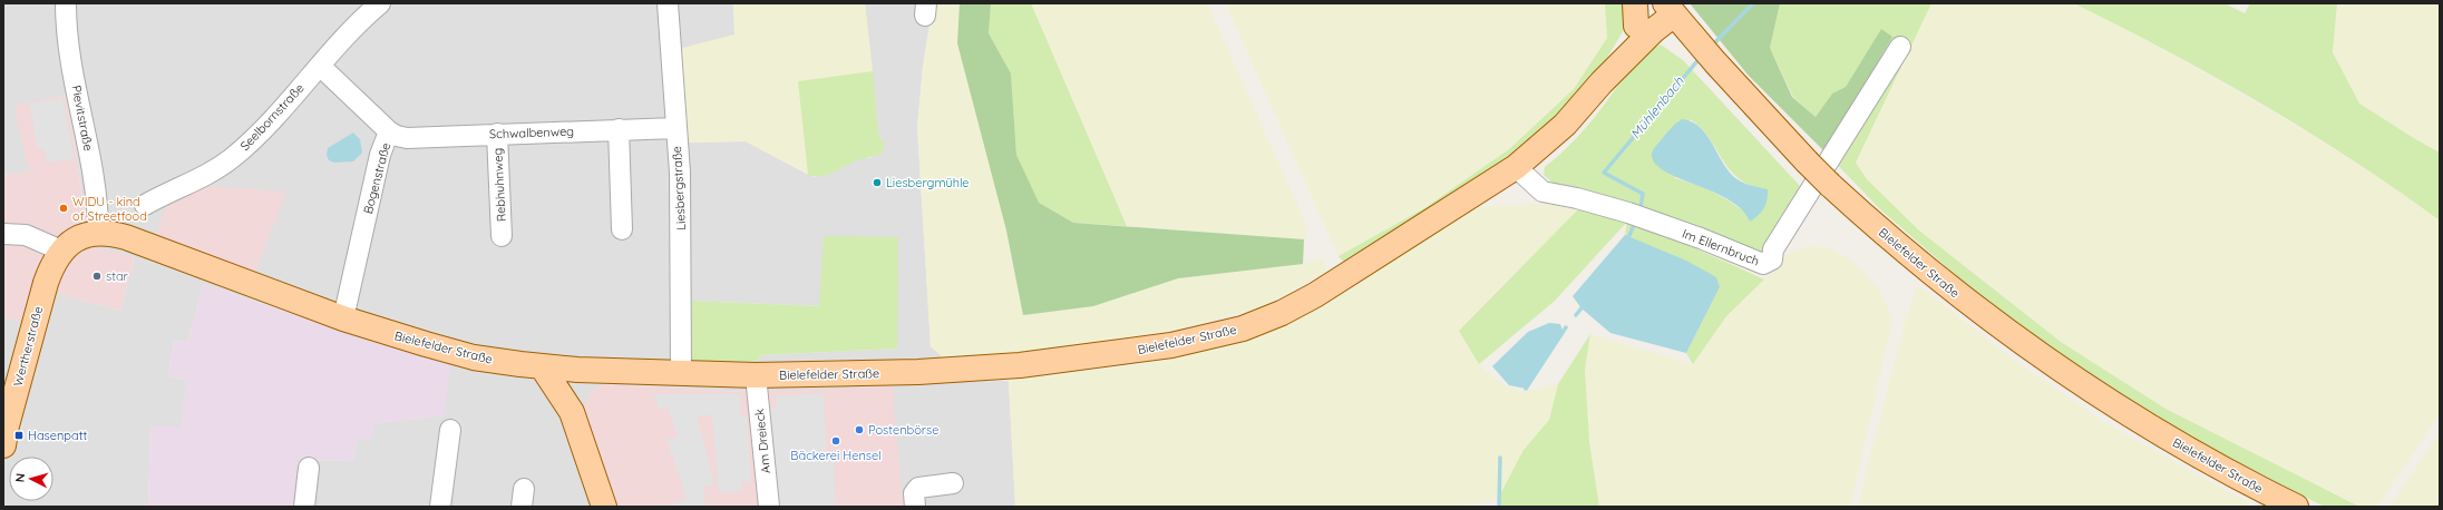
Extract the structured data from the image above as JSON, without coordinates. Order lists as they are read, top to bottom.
{
  "streets": {
    "main road": ["Bielefelder Straße", "Wertherstraße"],
    "street": [
      "Seelbornstraße",
      "Pievitstraße",
      "Schwalbenweg",
      "Bogenstraße",
      "Rebhuhnweg",
      "Liesbergstraße",
      "Im Ellernbruch",
      "Am Dreieck"
    ]
  },
  "crossings": [
    ["Seelbornstraße", "Bogenstraße"],
    ["Pievitstraße", "Bielefelder Straße"],
    ["Schwalbenweg", "Bogenstraße"],
    ["Schwalbenweg", "Rebhuhnweg"],
    ["Schwalbenweg", "Liesbergstraße"],
    ["Bogenstraße", "Bielefelder Straße"],
    ["Liesbergstraße", "Bielefelder Straße"],
    ["Im Ellernbruch", "Bielefelder Straße"],
    ["Bielefelder Straße", "Am Dreieck"]
  ],
  "water": ["Mühlenbach"],
  "places": {
    "other": [
      "Liesbergmühle",
      "WIDU - kind of Streetfood",
      "star",
      "Postenbörse",
      "Bäckerei Hensel"
    ],
    "transit": ["Hasenpatt"]
  },
  "north": "left"
}
